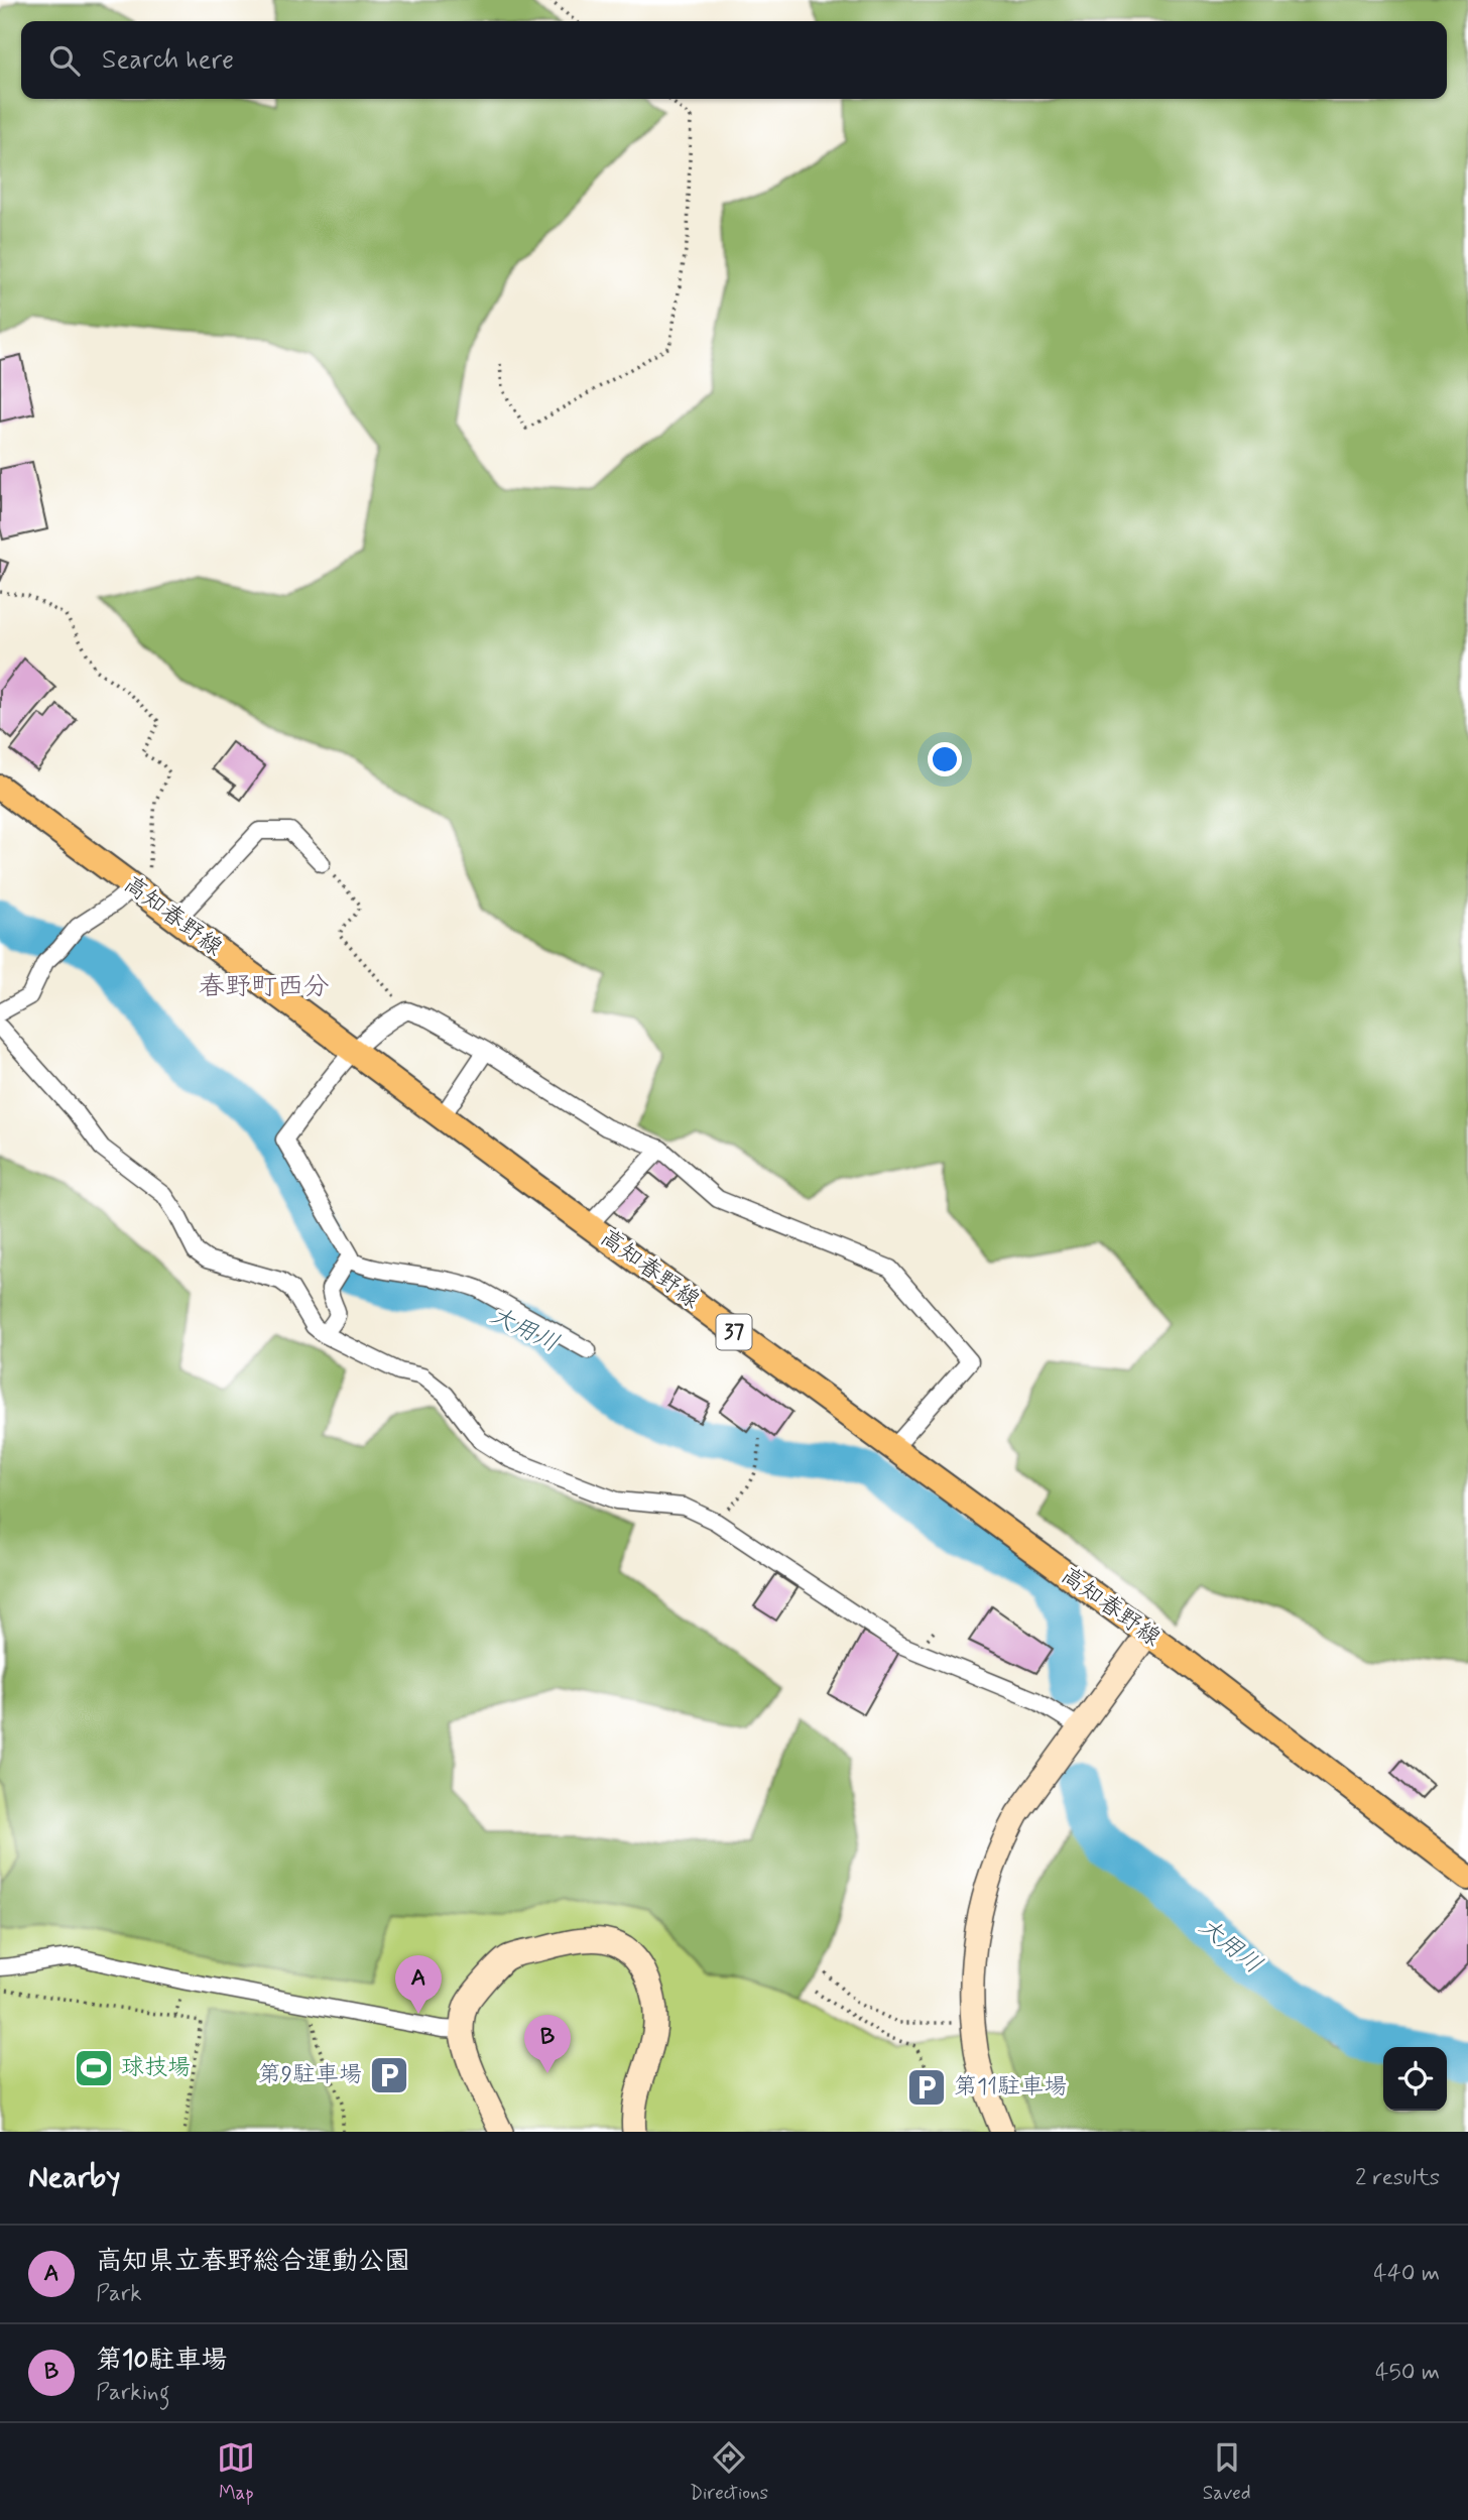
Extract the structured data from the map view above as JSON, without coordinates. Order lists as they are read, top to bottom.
{
  "streets": {
    "main road": ["高知春野線", "37"]
  },
  "districts": ["春野町西分"],
  "water": ["大用川"],
  "places": {
    "sports": ["球技場"],
    "parking": ["第9駐車場", "第11駐車場"]
  },
  "page": {
    "search": "Search here",
    "pins": ["A", "B"],
    "heading": ["Nearby", "2 results"],
    "list": [
      {
        "mark": "A",
        "name": "高知県立春野総合運動公園",
        "note": "Park",
        "value": "440 m"
      },
      {
        "mark": "B",
        "name": "第10駐車場",
        "note": "Parking",
        "value": "450 m"
      }
    ],
    "nav": ["Map", "Directions", "Saved"]
  }
}
